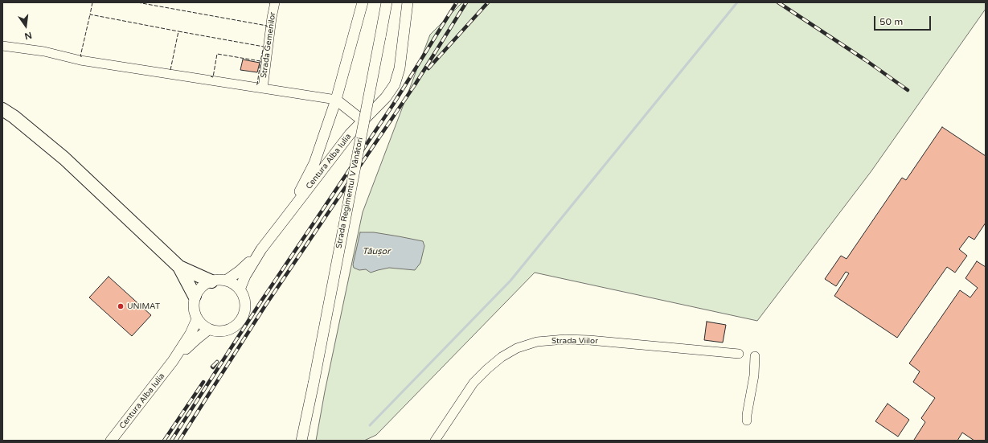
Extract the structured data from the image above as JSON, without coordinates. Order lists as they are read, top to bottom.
{
  "streets": {
    "main road": ["Centura Alba Iulia", "Strada Regimentul V Vânători"],
    "street": ["Strada Gemenilor", "Strada Viilor"]
  },
  "water": ["Tăușor"],
  "places": ["UNIMAT"],
  "scale_bar": "50 m",
  "north": "bottom"
}
